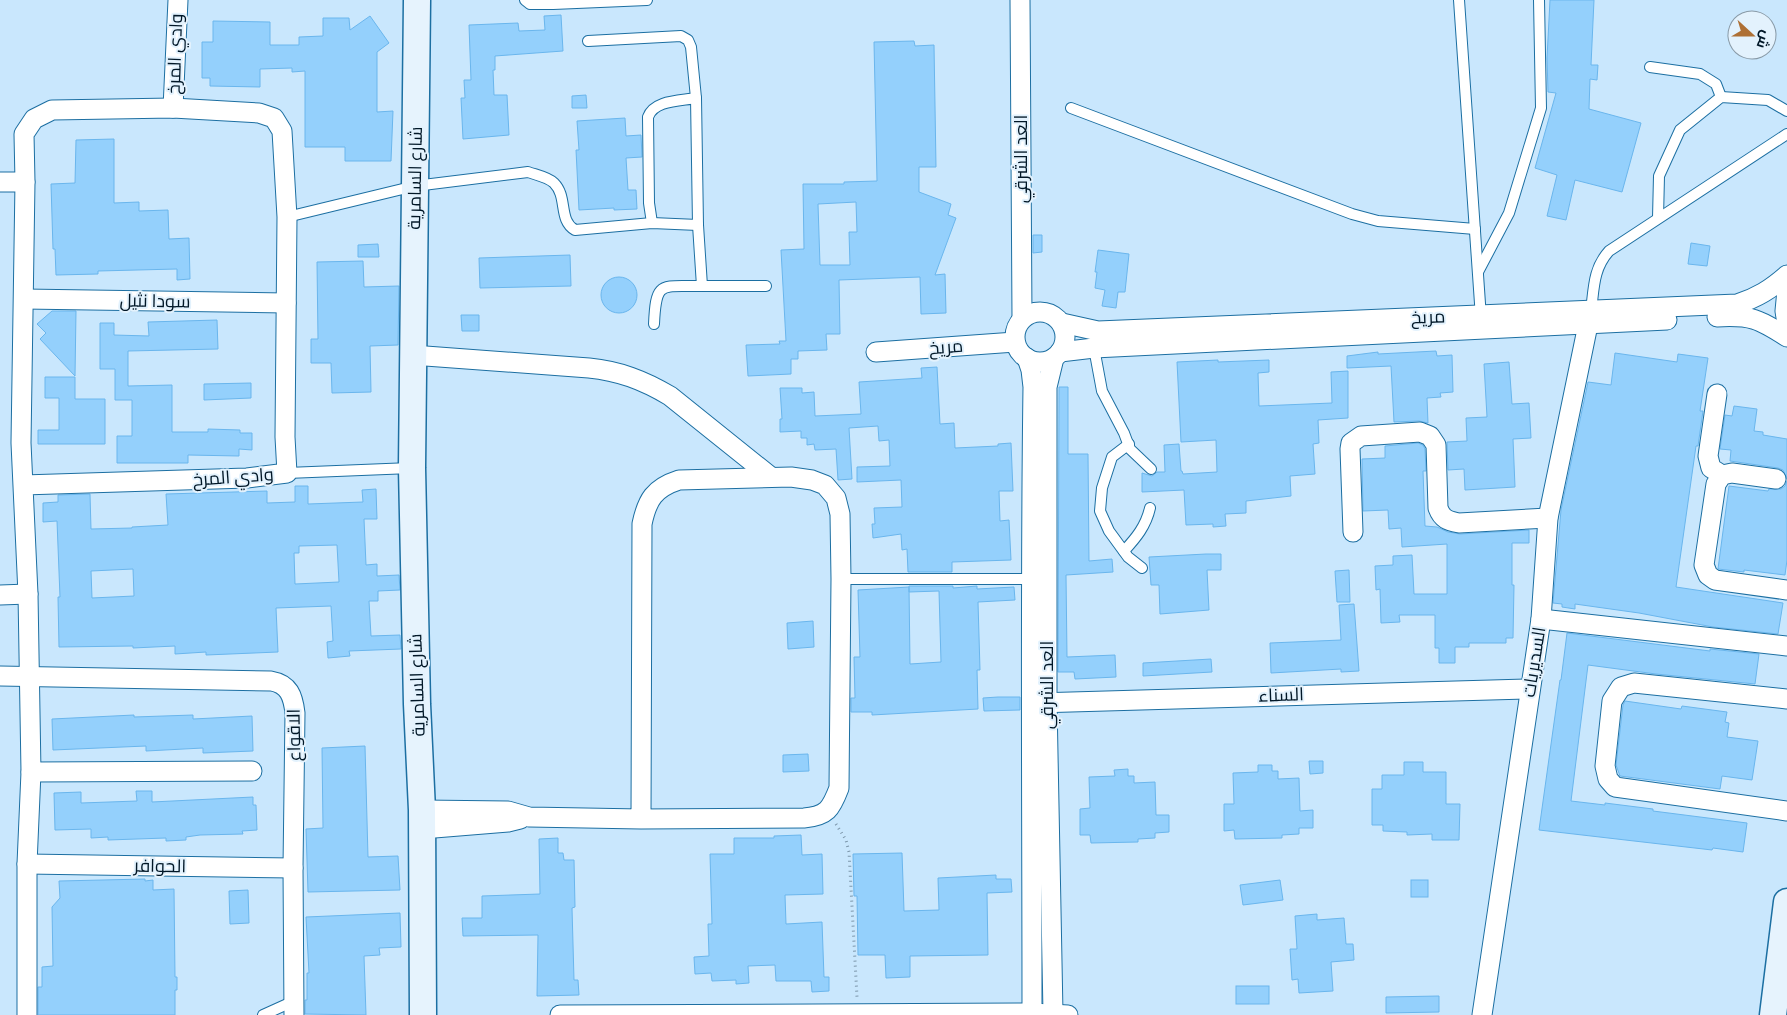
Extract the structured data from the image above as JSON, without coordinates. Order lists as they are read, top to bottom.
{
  "streets": {
    "street": [
      "وادي المرخ",
      "العد الشرقي",
      "شارع السامرية",
      "سودا نثيل",
      "مريخ",
      "السديريات",
      "السناء",
      "الاقواع",
      "الحوافر"
    ]
  },
  "crossings": [
    ["وادي المرخ", "سودا نثيل"],
    ["العد الشرقي", "مريخ"],
    ["العد الشرقي", "السناء"],
    ["مريخ", "السديريات"],
    ["السديريات", "السناء"],
    ["الاقواع", "الحوافر"]
  ],
  "north": "right"
}
